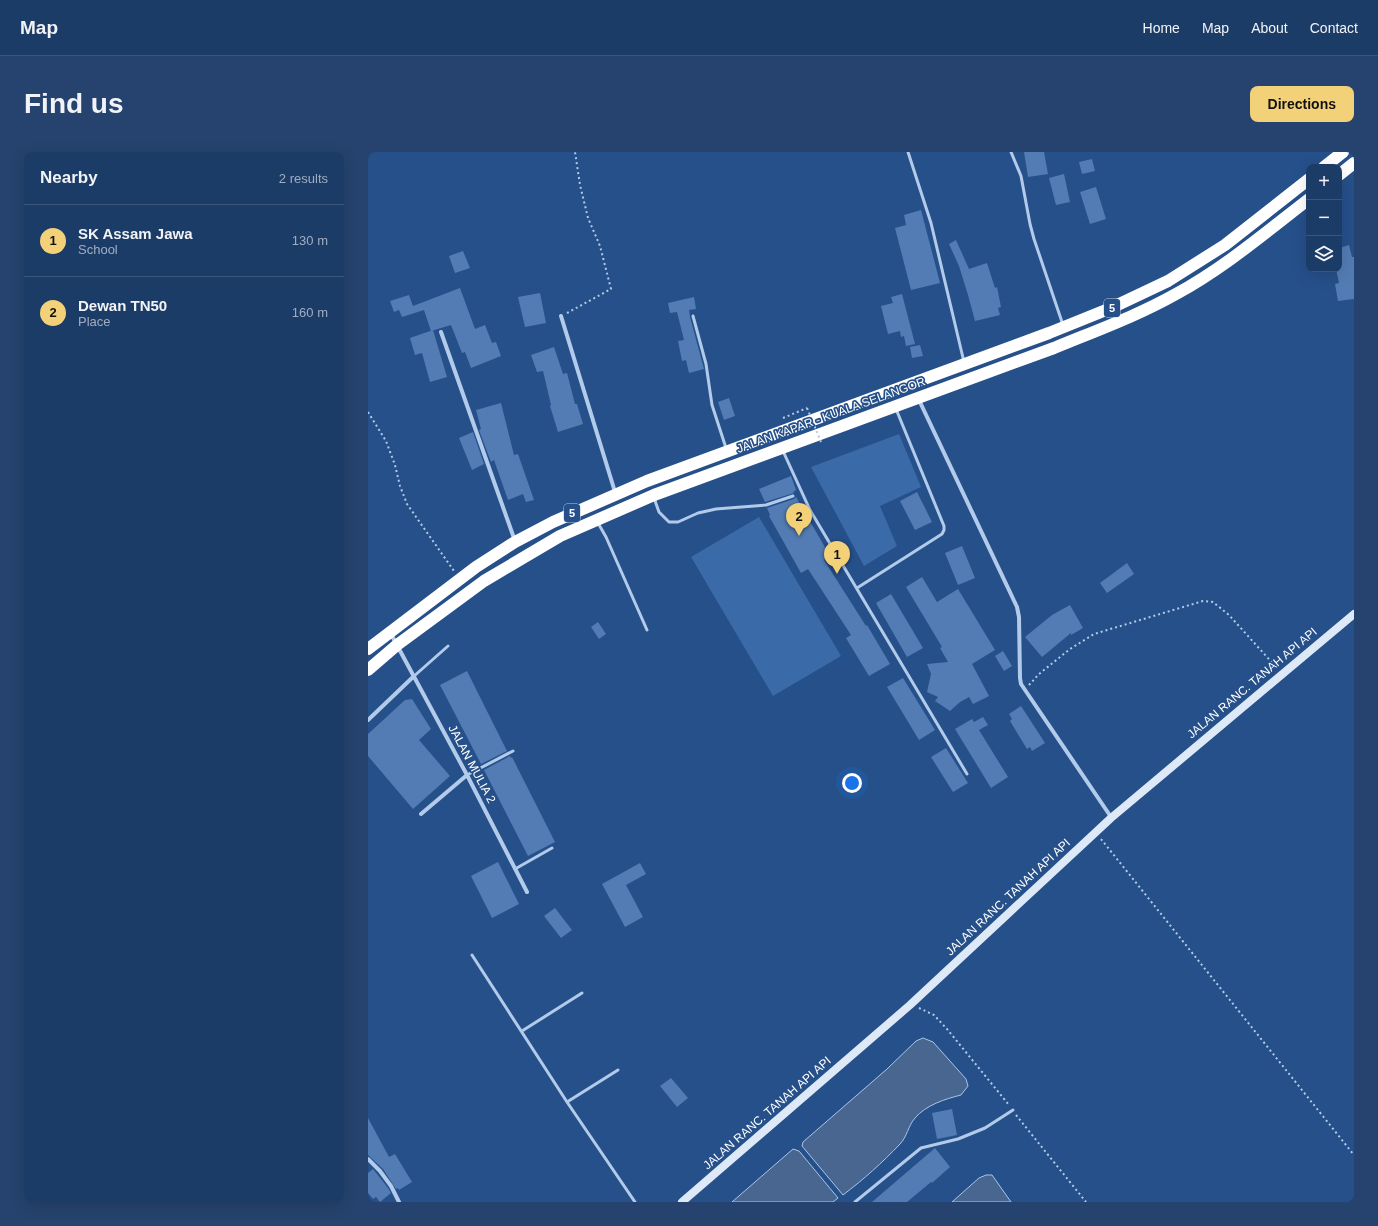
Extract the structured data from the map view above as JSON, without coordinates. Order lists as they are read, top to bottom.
{
  "streets": {
    "highway": ["5", "JALAN KAPAR - KUALA SELANGOR"],
    "street": ["JALAN RANC. TANAH API API", "JALAN MULIA 2"]
  },
  "crossings": [
    ["JALAN KAPAR - KUALA SELANGOR", "JALAN MULIA 2"]
  ],
  "page": {
    "header": "Map",
    "nav": [
      "Home",
      "Map",
      "About",
      "Contact"
    ],
    "buttons": "Directions",
    "title": "Find us",
    "heading": ["Nearby", "2 results"],
    "map_buttons": ["+", "−"],
    "list": [
      {
        "mark": "1",
        "name": "SK Assam Jawa",
        "note": "School",
        "value": "130 m"
      },
      {
        "mark": "2",
        "name": "Dewan TN50",
        "note": "Place",
        "value": "160 m"
      }
    ],
    "pins": ["2", "1"]
  }
}
